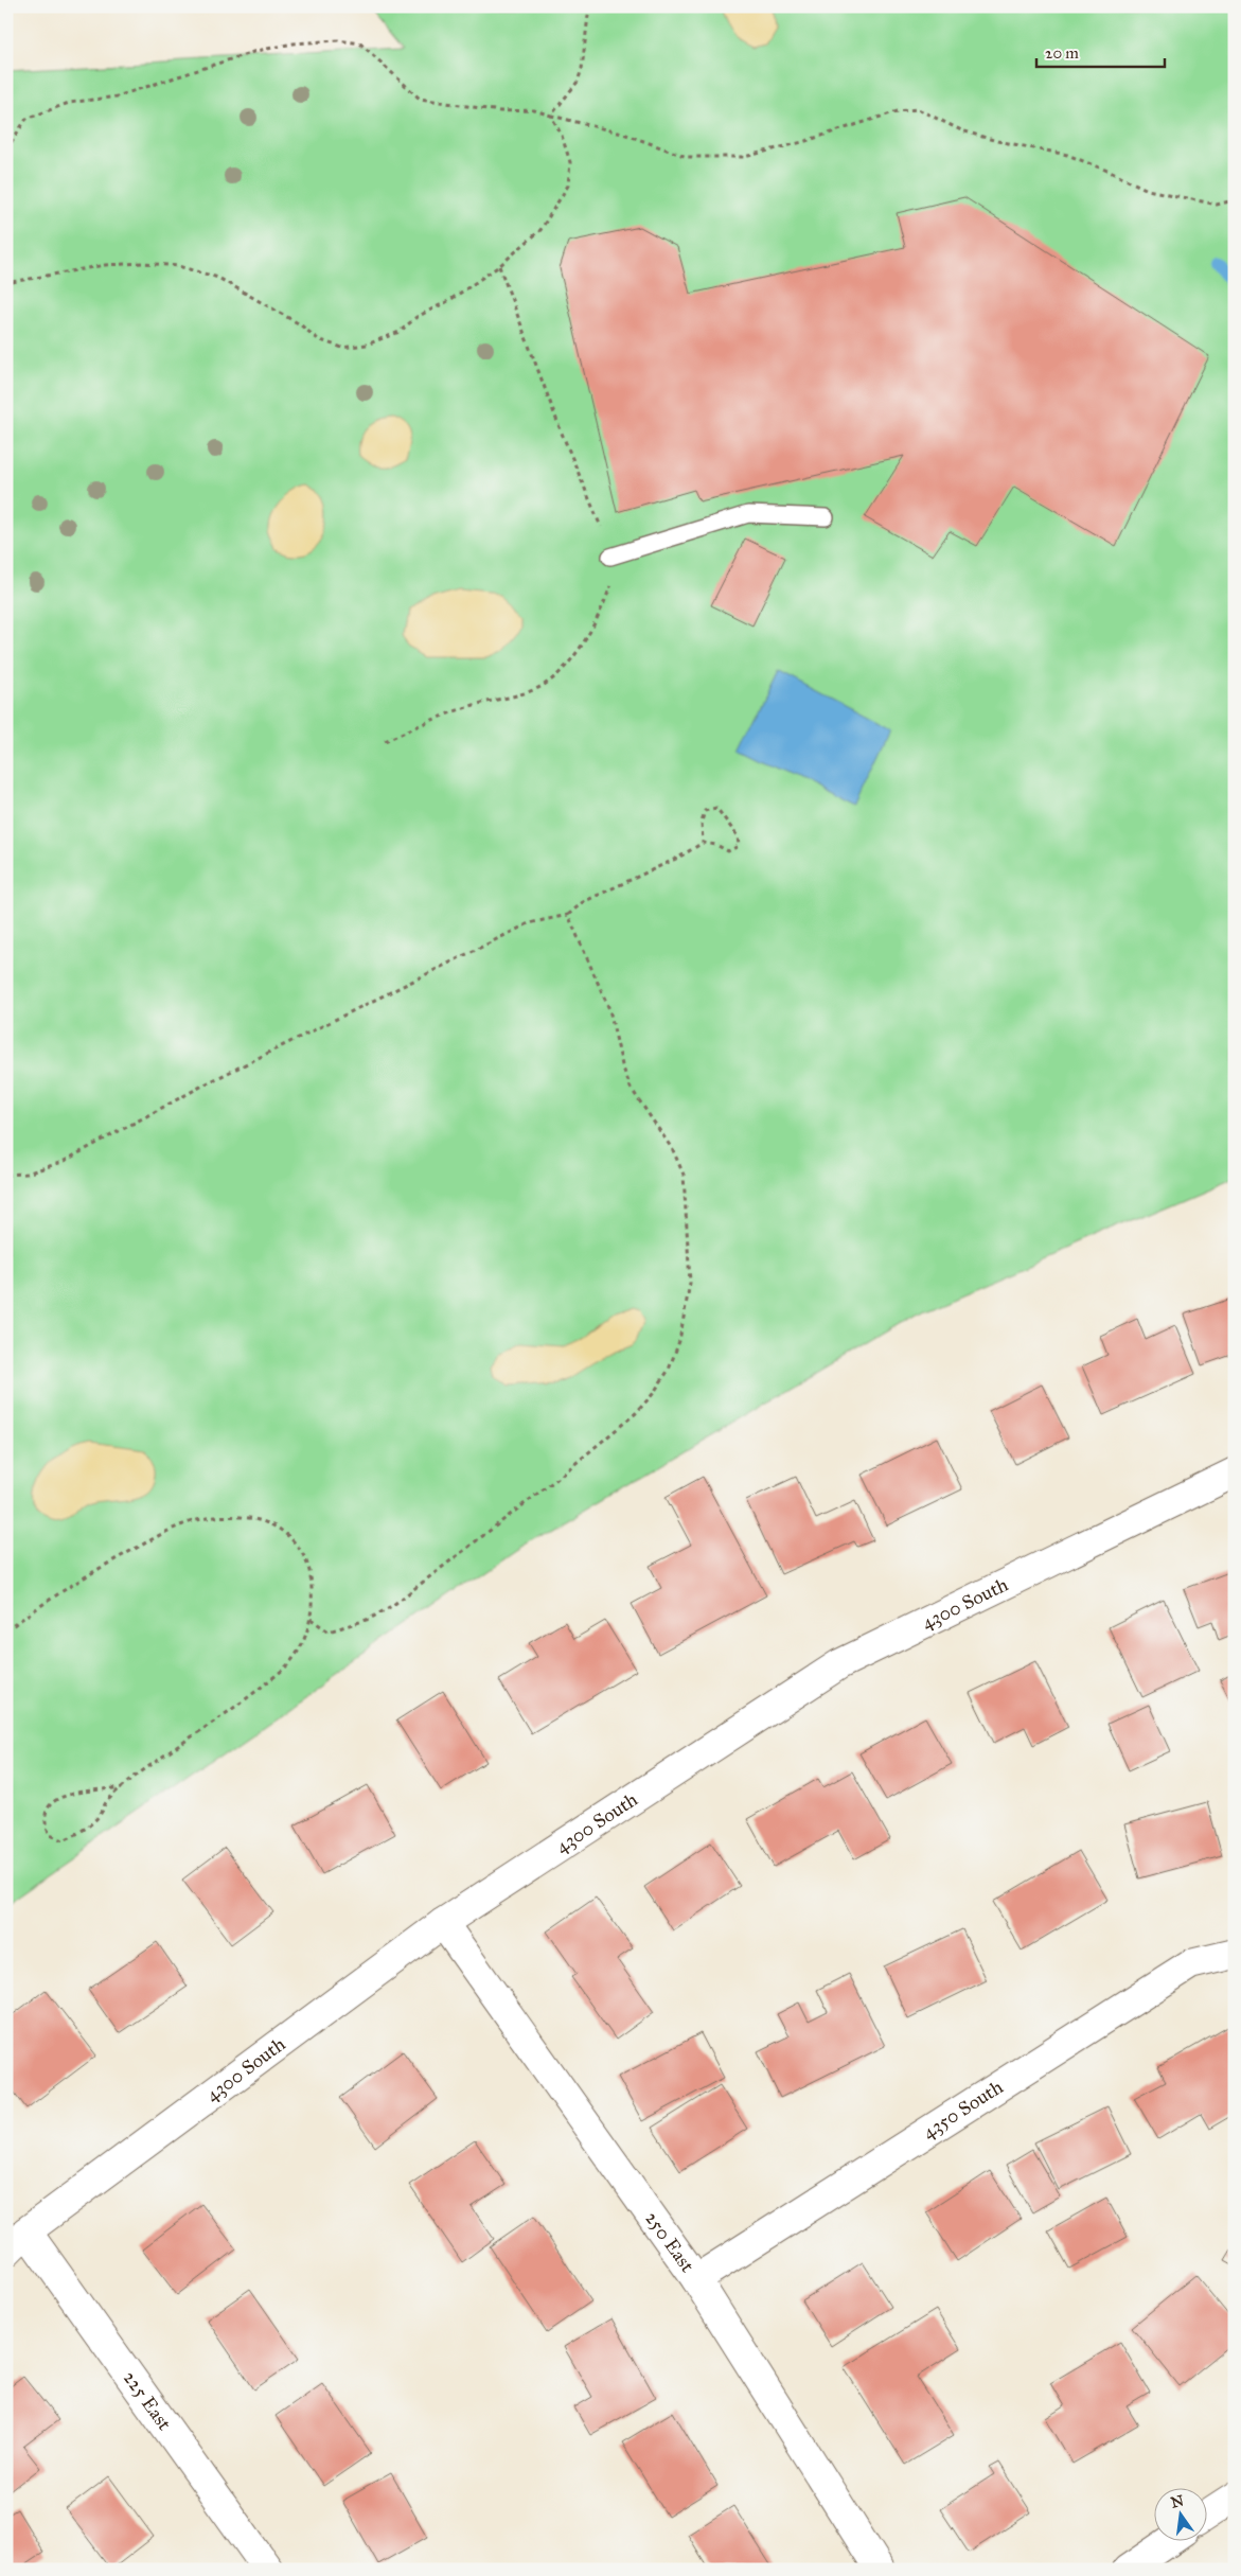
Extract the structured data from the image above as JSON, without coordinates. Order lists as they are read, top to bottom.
{
  "streets": {
    "street": [
      "4300 South",
      "4350 South",
      "250 East",
      "225 East"
    ]
  },
  "crossings": [
    ["4300 South", "250 East"],
    ["4300 South", "225 East"],
    ["4350 South", "250 East"]
  ],
  "scale_bar": "20 m",
  "north": "top"
}
